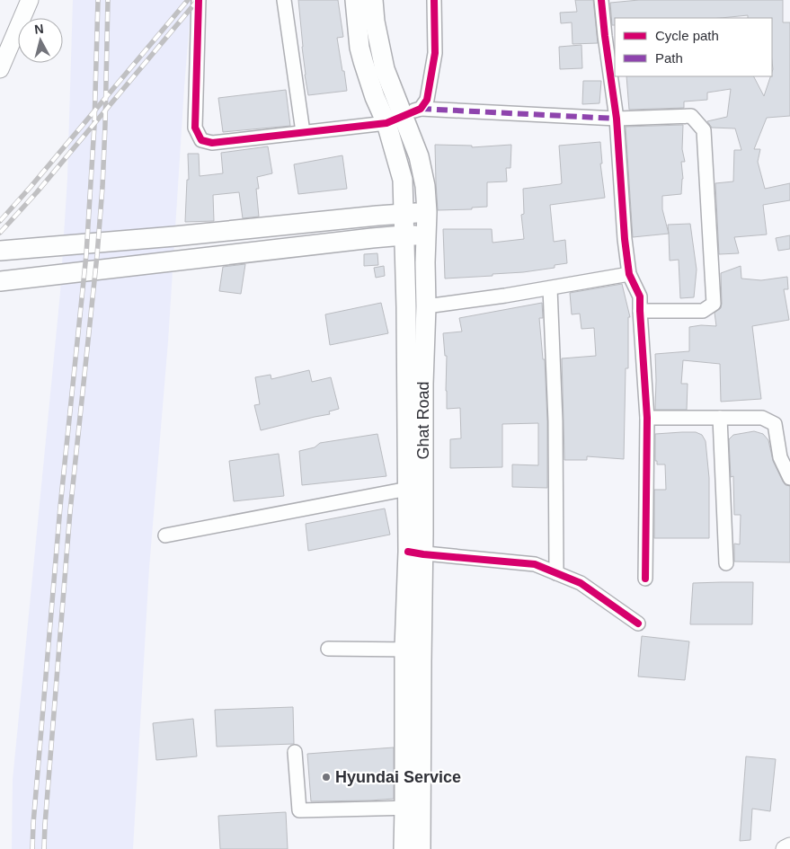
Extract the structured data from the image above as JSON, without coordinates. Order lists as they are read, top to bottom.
{
  "streets": {
    "main road": ["Ghat Road"]
  },
  "places": ["Hyundai Service"],
  "legend": ["Cycle path", "Path"],
  "north": "top"
}
